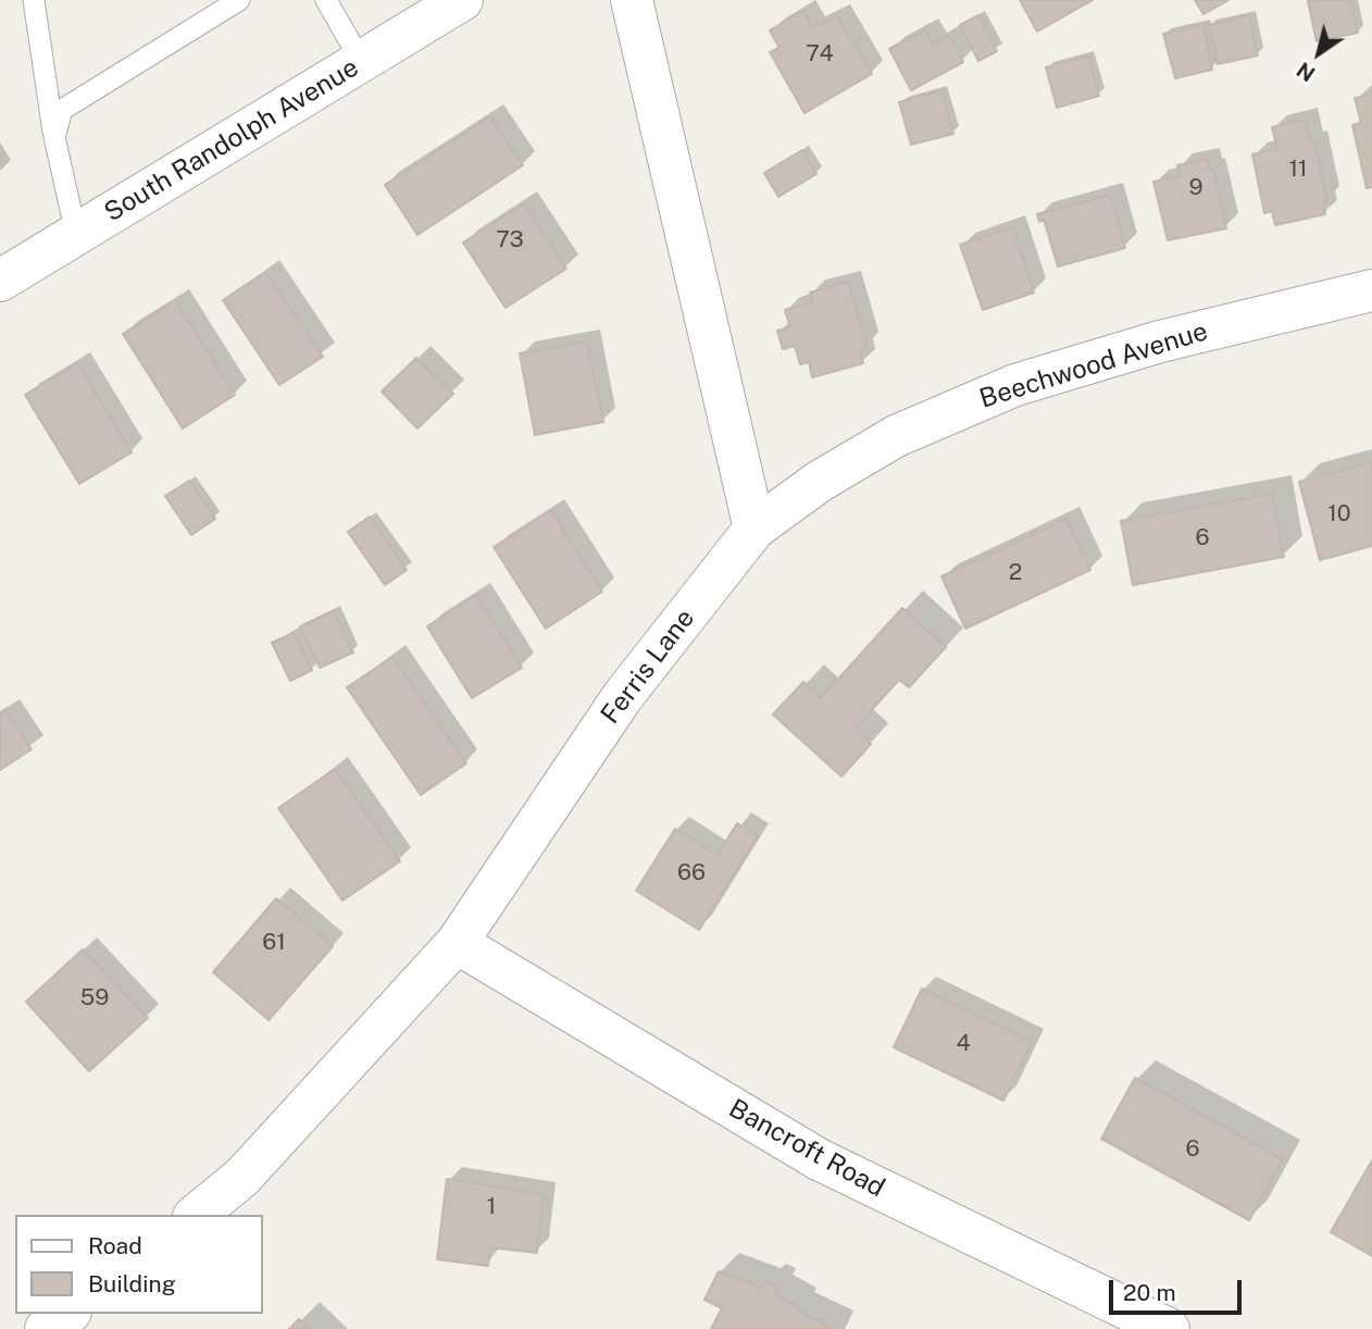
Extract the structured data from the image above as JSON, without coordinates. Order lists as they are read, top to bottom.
{
  "streets": {
    "street": [
      "South Randolph Avenue",
      "Beechwood Avenue",
      "Ferris Lane",
      "Bancroft Road"
    ]
  },
  "crossings": [
    ["Beechwood Avenue", "Ferris Lane"],
    ["Ferris Lane", "Bancroft Road"]
  ],
  "house_numbers": [
    "74",
    "11",
    "9",
    "73",
    "10",
    "6",
    "2",
    "66",
    "61",
    "59",
    "4",
    "6",
    "1"
  ],
  "legend": ["Road", "Building"],
  "scale_bar": "20 m",
  "north": "bottom left"
}
